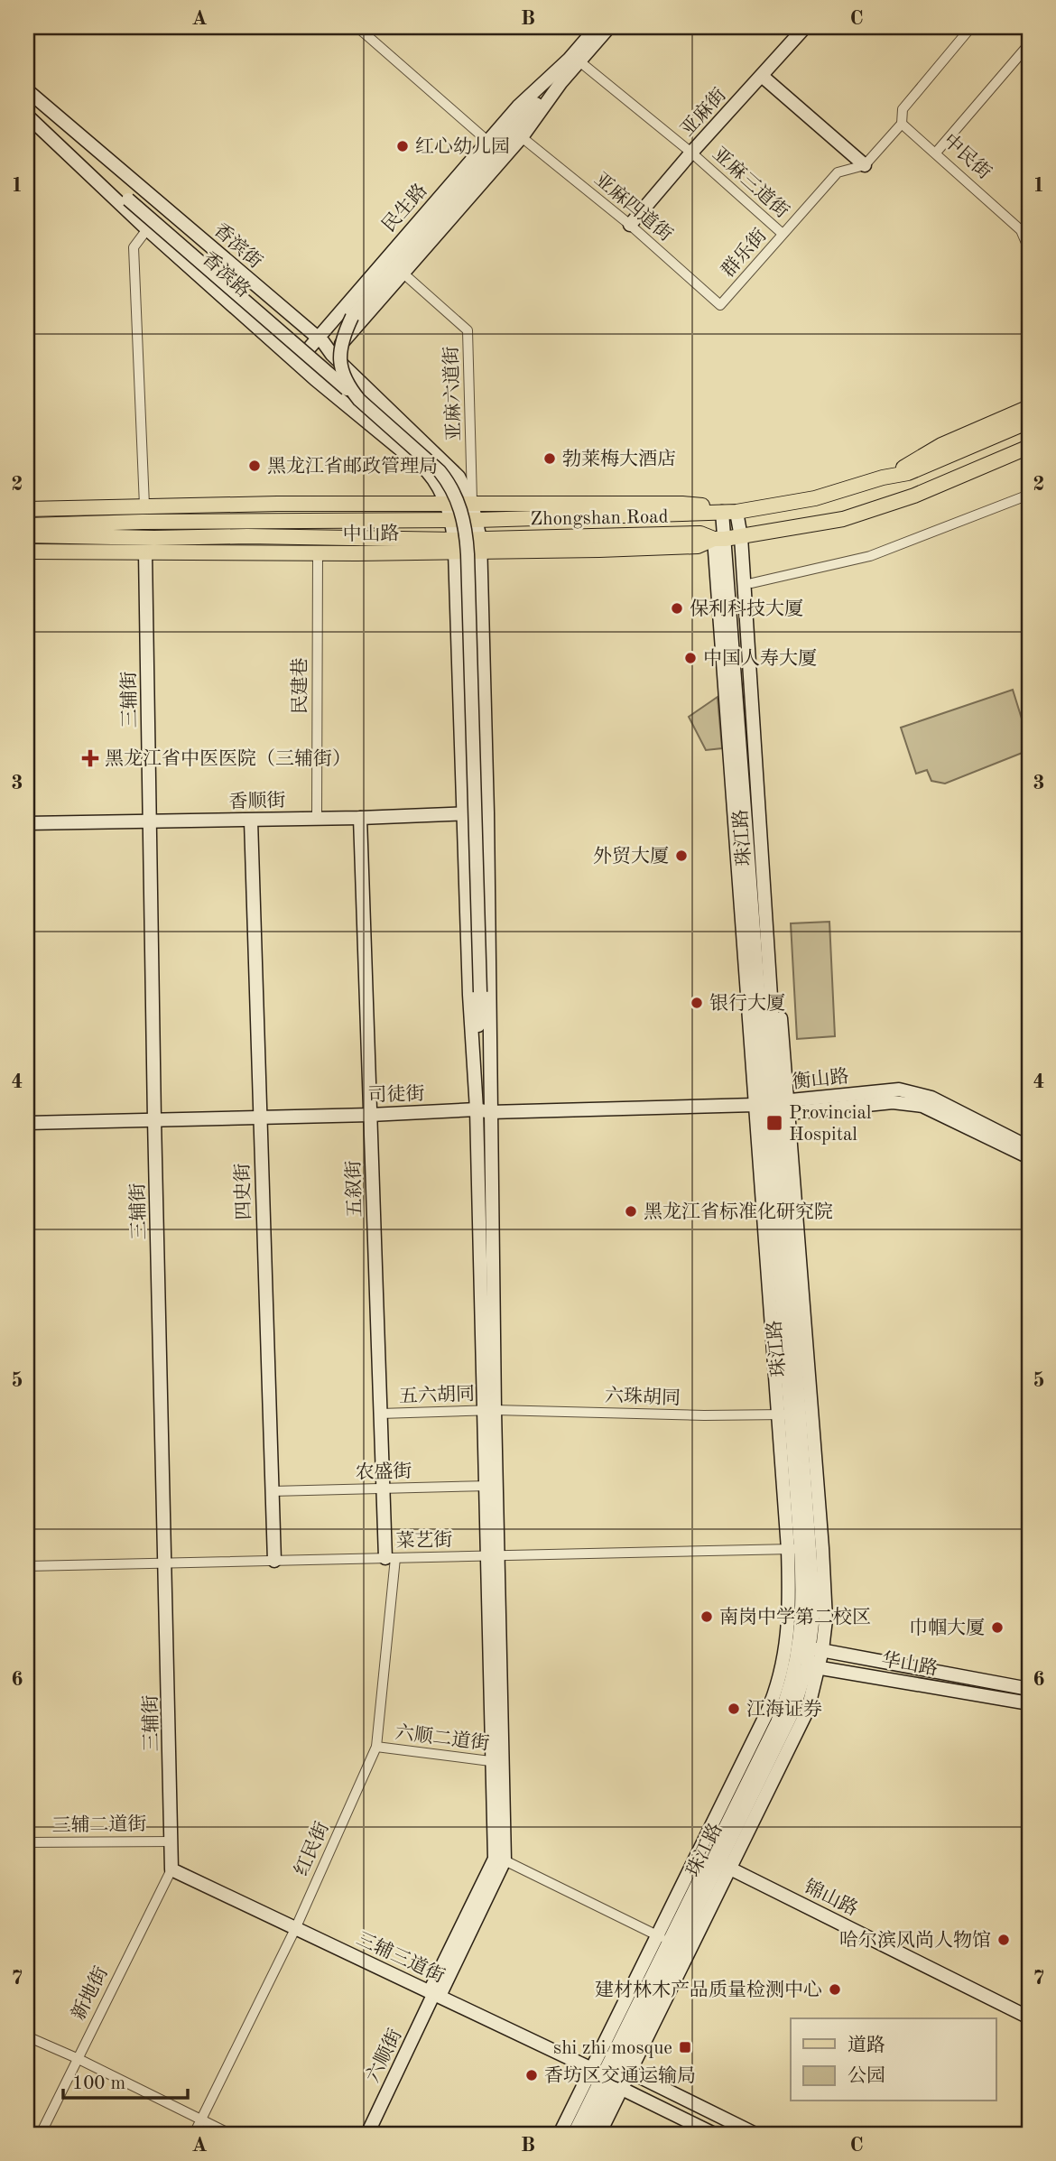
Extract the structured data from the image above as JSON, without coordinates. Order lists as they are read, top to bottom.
{
  "streets": {
    "main road": ["Zhongshan Road", "中山路"],
    "street": [
      "亚麻街",
      "中民街",
      "亚麻三道街",
      "亚麻四道街",
      "民生路",
      "香滨街",
      "群乐街",
      "香滨路",
      "亚麻六道街",
      "民建巷",
      "三辅街",
      "香顺街",
      "珠江路",
      "衡山路",
      "司徒街",
      "五叙街",
      "四史街",
      "五六胡同",
      "六珠胡同",
      "农盛街",
      "菜艺街",
      "华山路",
      "六顺二道街",
      "三辅二道街",
      "红民街",
      "锦山路",
      "三辅三道街",
      "新地街",
      "六顺街"
    ]
  },
  "crossings": [
    ["亚麻街", "亚麻三道街"],
    ["亚麻街", "亚麻四道街"],
    ["亚麻三道街", "民生路"],
    ["亚麻三道街", "群乐街"],
    ["亚麻四道街", "民生路"],
    ["亚麻四道街", "群乐街"],
    ["民生路", "香滨街"],
    ["民生路", "香滨路"],
    ["民生路", "亚麻六道街"],
    ["香滨街", "亚麻六道街"],
    ["香滨街", "Zhongshan Road"],
    ["香滨街", "中山路"],
    ["香滨街", "香顺街"],
    ["香滨街", "司徒街"],
    ["香滨路", "Zhongshan Road"],
    ["香滨路", "中山路"],
    ["香滨路", "香顺街"],
    ["Zhongshan Road", "中山路"],
    ["Zhongshan Road", "珠江路"],
    ["中山路", "民建巷"],
    ["中山路", "三辅街"],
    ["中山路", "珠江路"],
    ["民建巷", "香顺街"],
    ["三辅街", "香顺街"],
    ["三辅街", "司徒街"],
    ["三辅街", "菜艺街"],
    ["三辅街", "三辅二道街"],
    ["三辅街", "三辅三道街"],
    ["三辅街", "新地街"],
    ["香顺街", "五叙街"],
    ["香顺街", "四史街"],
    ["珠江路", "衡山路"],
    ["珠江路", "司徒街"],
    ["珠江路", "六珠胡同"],
    ["珠江路", "菜艺街"],
    ["珠江路", "华山路"],
    ["珠江路", "锦山路"],
    ["珠江路", "三辅三道街"],
    ["衡山路", "司徒街"],
    ["司徒街", "五叙街"],
    ["司徒街", "四史街"],
    ["五叙街", "五六胡同"],
    ["五叙街", "农盛街"],
    ["五叙街", "菜艺街"],
    ["五叙街", "红民街"],
    ["四史街", "农盛街"],
    ["四史街", "菜艺街"],
    ["五六胡同", "六珠胡同"],
    ["菜艺街", "红民街"],
    ["六顺二道街", "红民街"],
    ["红民街", "三辅三道街"],
    ["三辅三道街", "新地街"],
    ["三辅三道街", "六顺街"]
  ],
  "places": {
    "other": [
      "红心幼儿园",
      "勃莱梅大酒店",
      "黑龙江省邮政管理局",
      "保利科技大厦",
      "中国人寿大厦",
      "外贸大厦",
      "银行大厦",
      "黑龙江省标准化研究院",
      "南岗中学第二校区",
      "巾帼大厦",
      "江海证券",
      "哈尔滨风尚人物馆",
      "建材林木产品质量检测中心",
      "香坊区交通运输局"
    ],
    "health": ["黑龙江省中医医院（三辅街）"],
    "transit": ["Provincial Hospital", "shi zhi mosque"]
  },
  "legend": ["道路", "公园"],
  "scale_bar": "100 m",
  "grid": {
    "columns": ["A", "B", "C"],
    "rows": [
      "1",
      "2",
      "3",
      "4",
      "5",
      "6",
      "7"
    ]
  }
}
